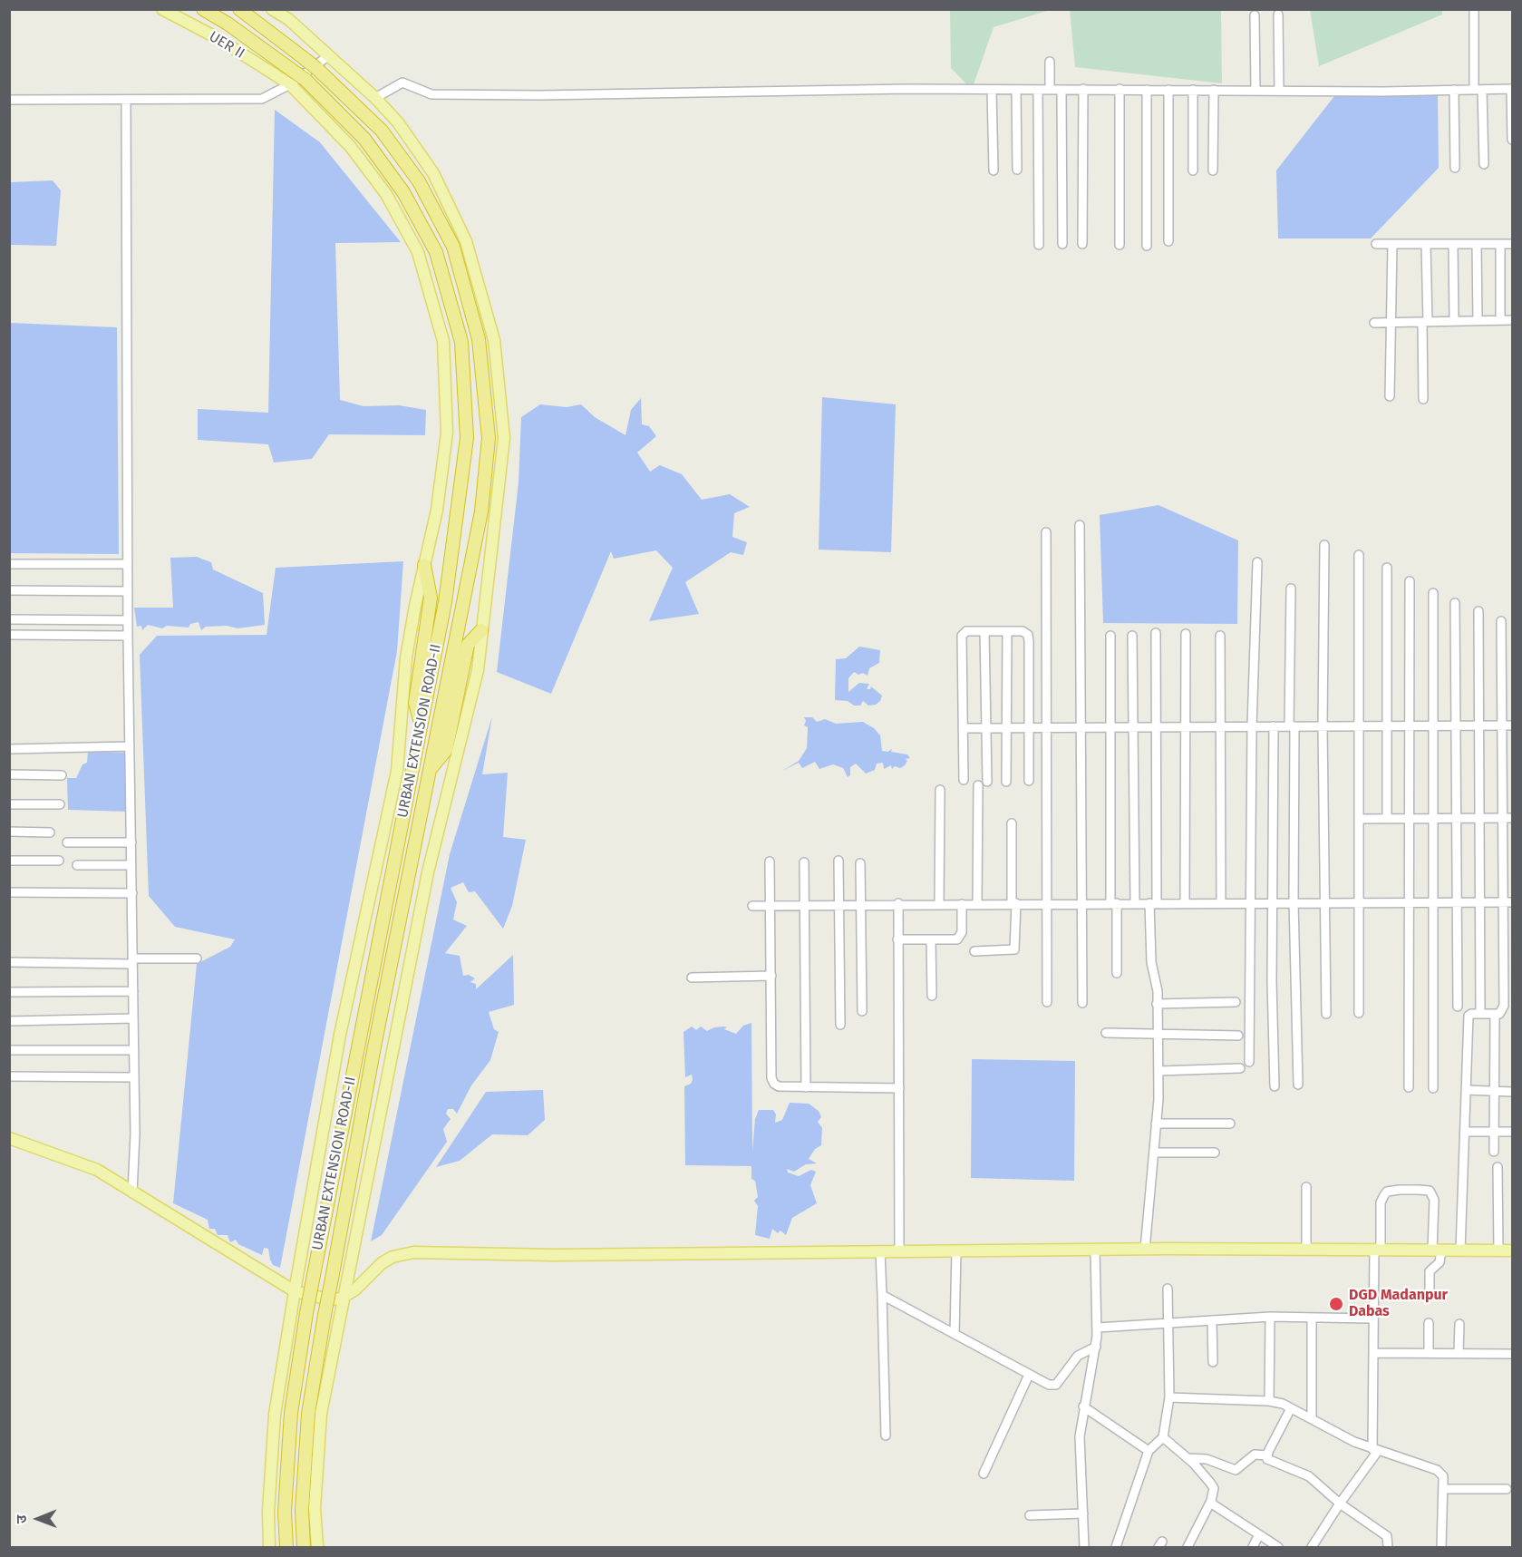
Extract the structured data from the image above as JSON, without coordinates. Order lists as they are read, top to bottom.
{
  "streets": {
    "highway": ["URBAN EXTENSION ROAD-II"],
    "main road": ["UER II"]
  },
  "crossings": [
    ["UER II", "URBAN EXTENSION ROAD-II"]
  ],
  "places": ["DGD Madanpur Dabas"],
  "north": "left"
}
